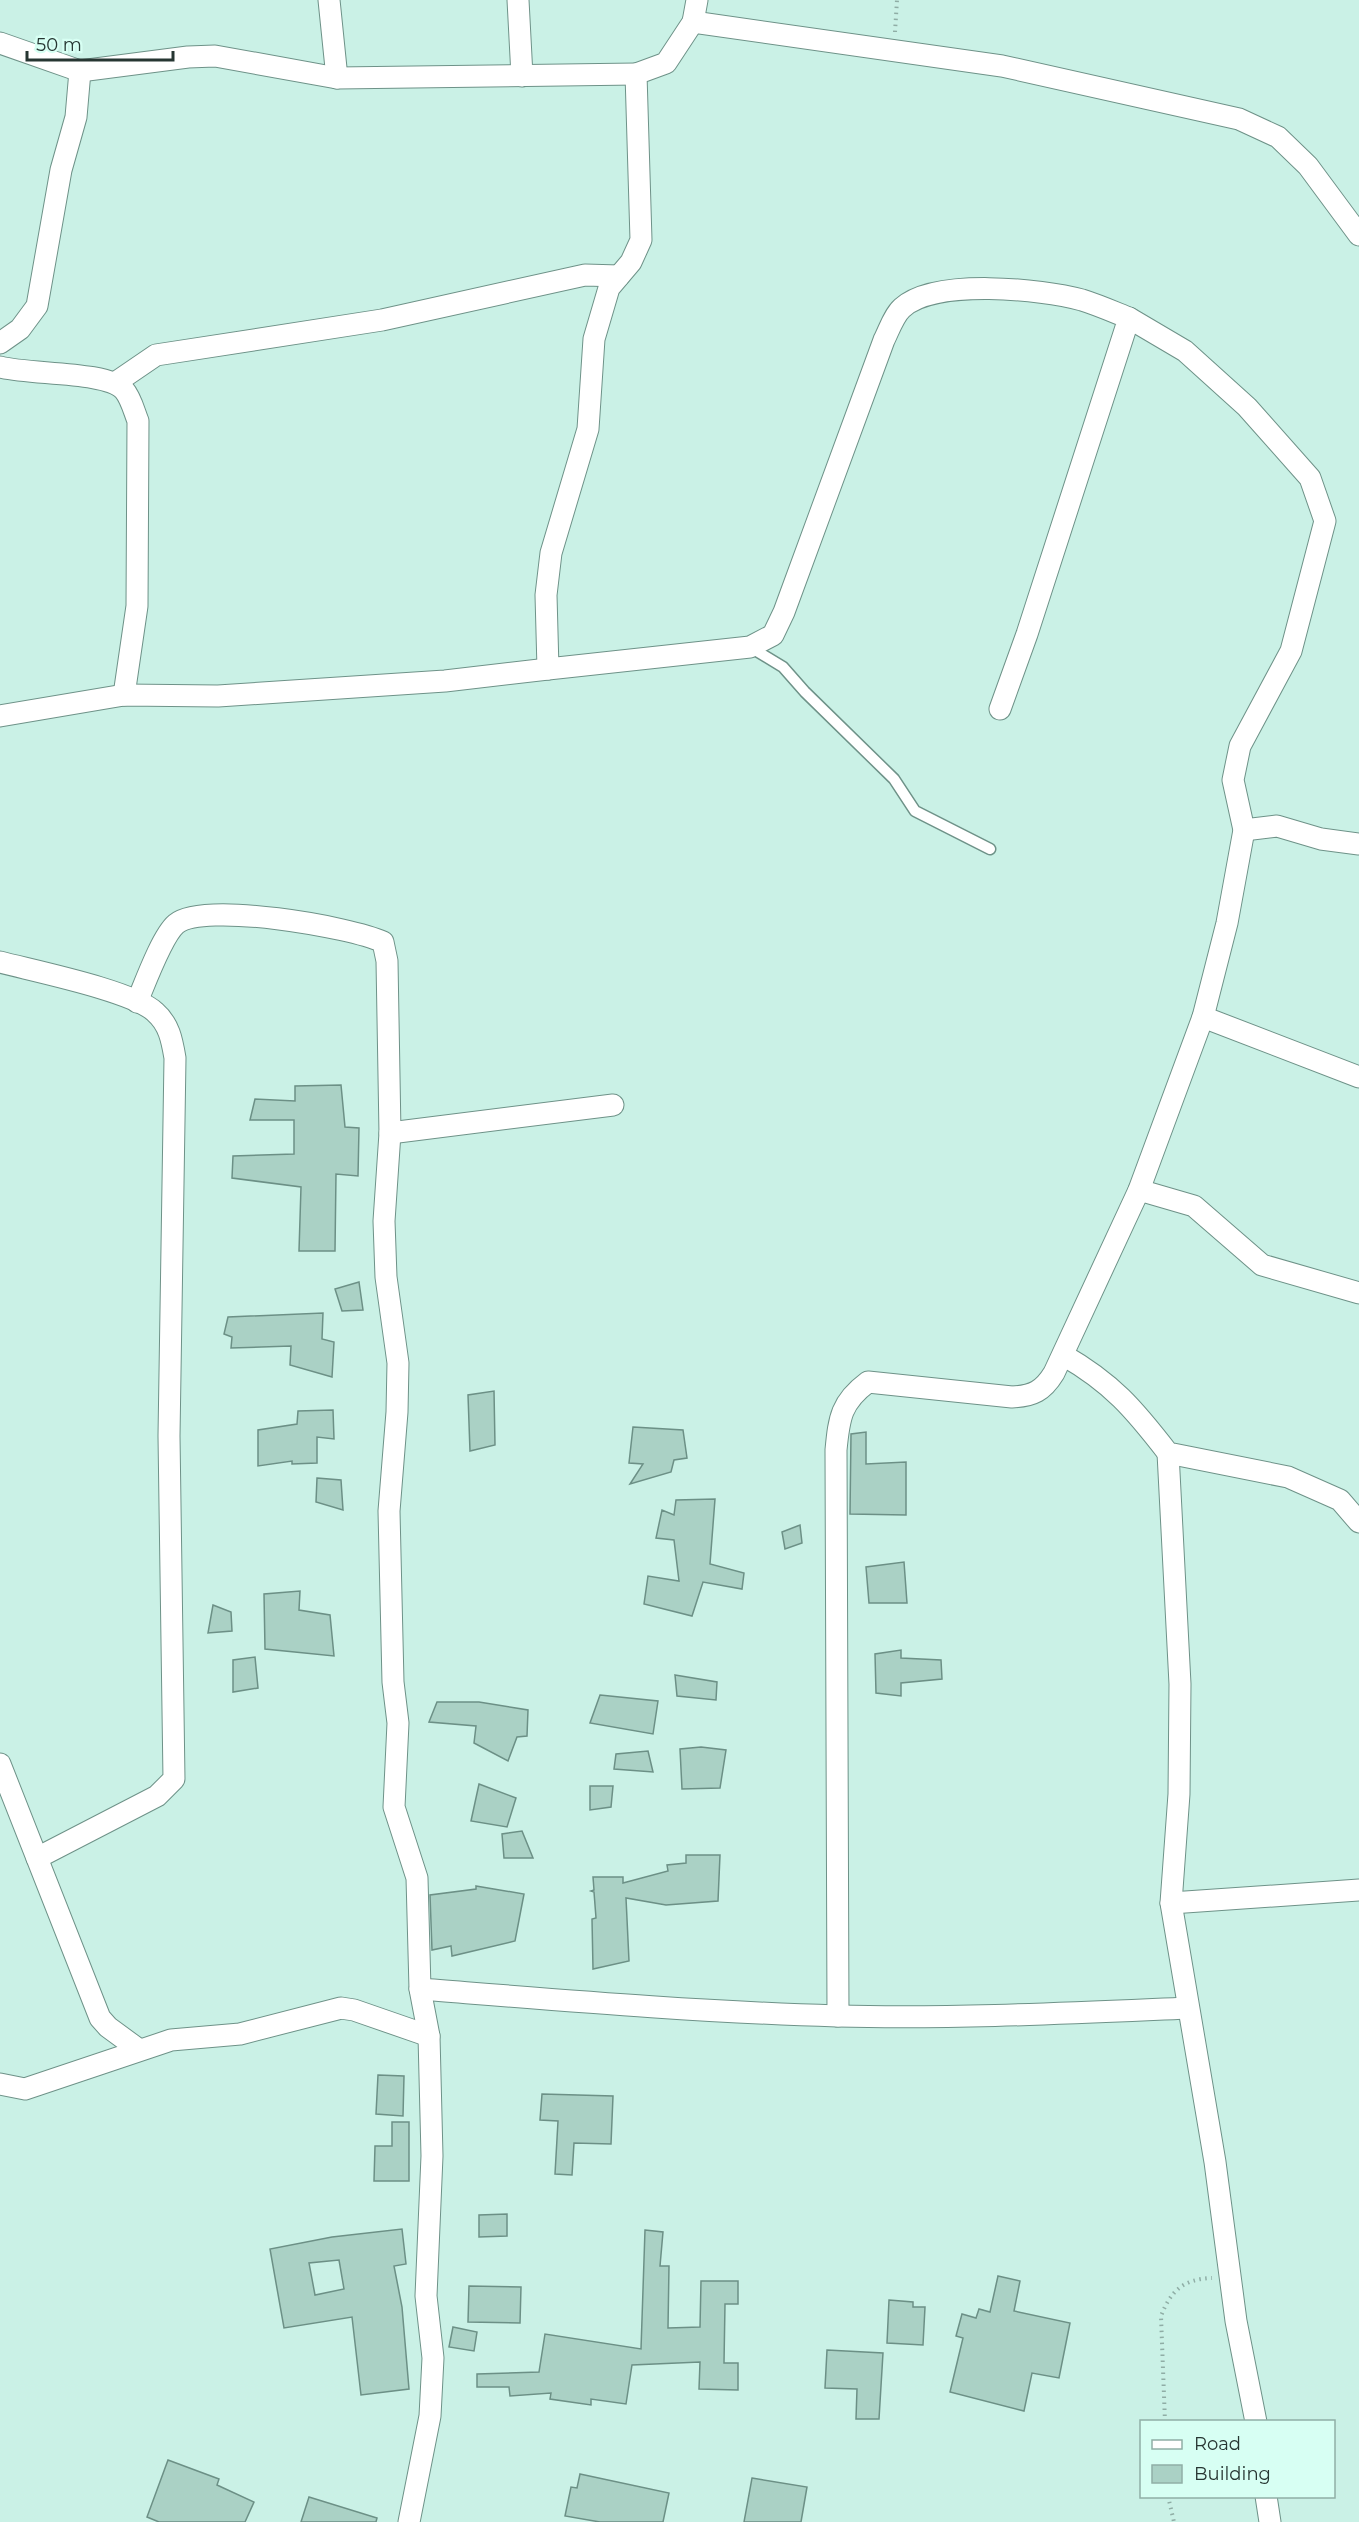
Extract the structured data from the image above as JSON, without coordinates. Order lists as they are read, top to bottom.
{
  "legend": ["Road", "Building"],
  "scale_bar": "50 m"
}
